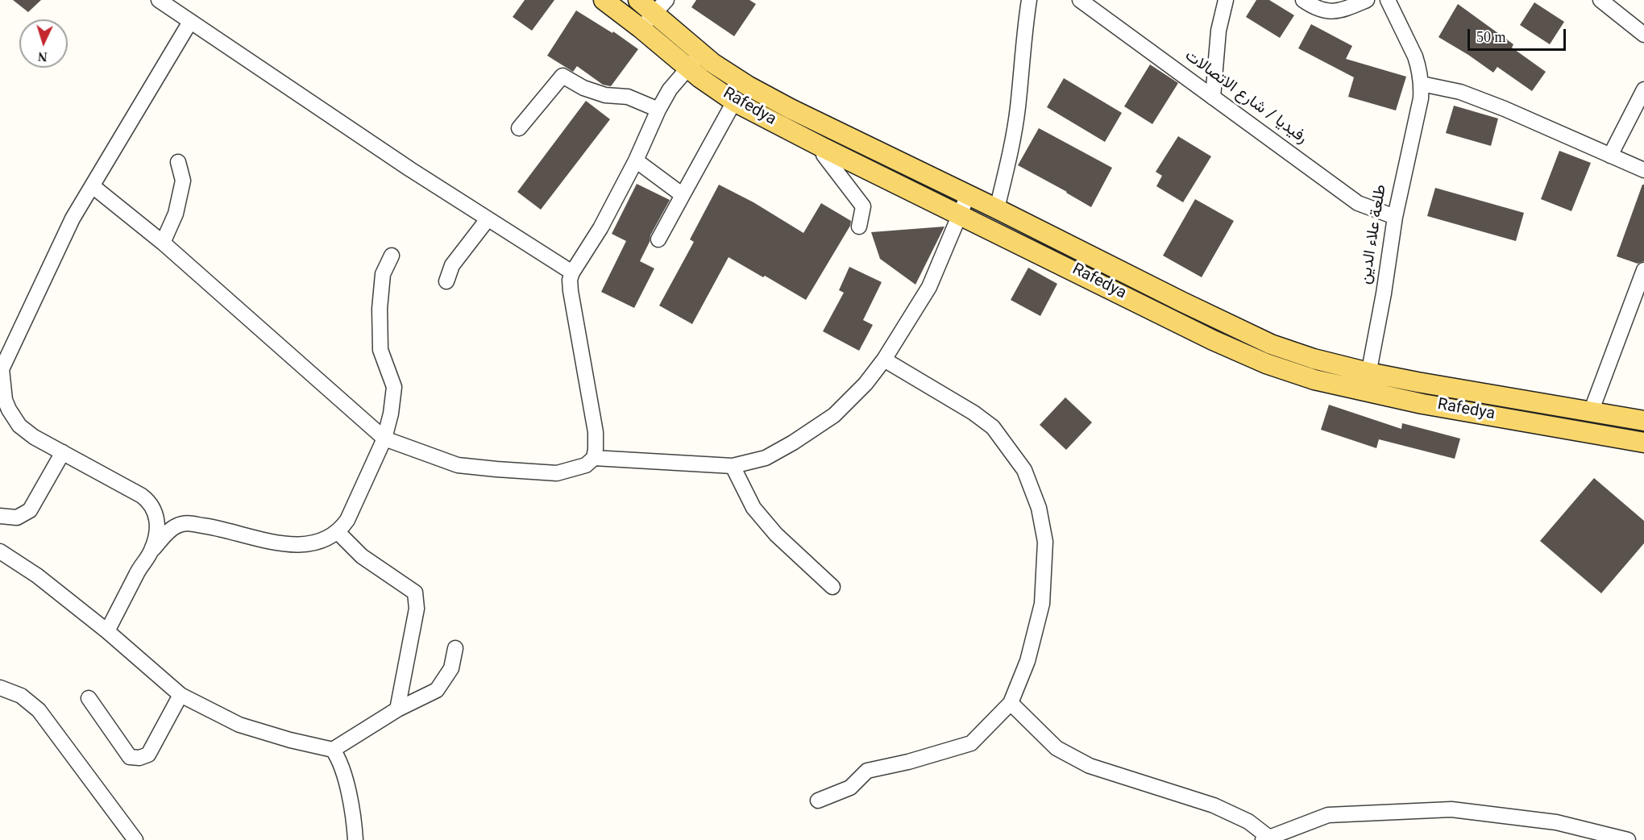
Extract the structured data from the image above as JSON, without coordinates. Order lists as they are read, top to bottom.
{
  "streets": {
    "main road": ["Rafedya"],
    "street": ["رفيديا / شارع الاتصالات", "طلعة علاء الدين"]
  },
  "crossings": [
    ["رفيديا / شارع الاتصالات", "طلعة علاء الدين"],
    ["Rafedya", "طلعة علاء الدين"]
  ],
  "scale_bar": "50 m",
  "north": "bottom"
}
